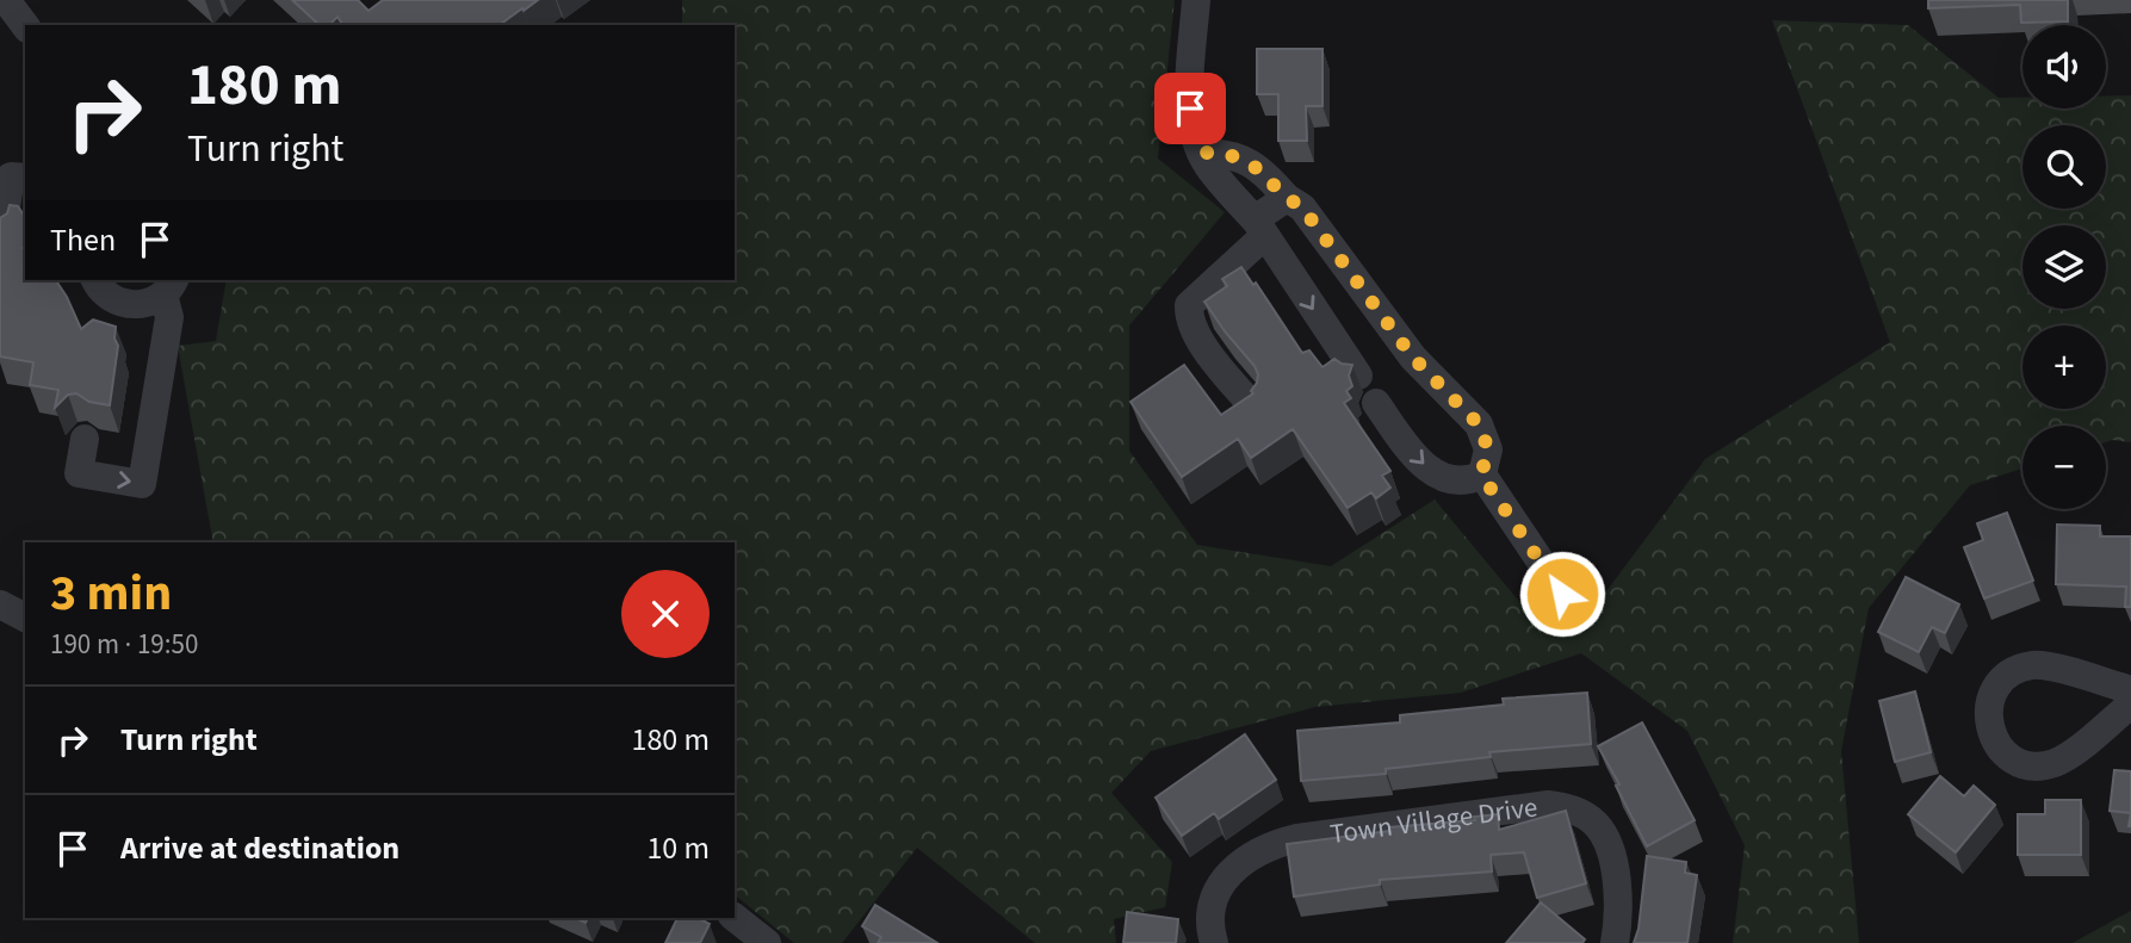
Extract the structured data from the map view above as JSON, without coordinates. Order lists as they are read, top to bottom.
{
  "streets": {
    "street": ["Town Village Drive"]
  },
  "page": {
    "map_buttons": ["+", "−"],
    "turn": ["180 m", "Turn right"],
    "then": "Then",
    "heading": ["3 min", "190 m · 19:50"],
    "list": [
      {
        "name": "Turn right",
        "value": "180 m"
      },
      {
        "name": "Arrive at destination",
        "value": "10 m"
      }
    ]
  }
}
